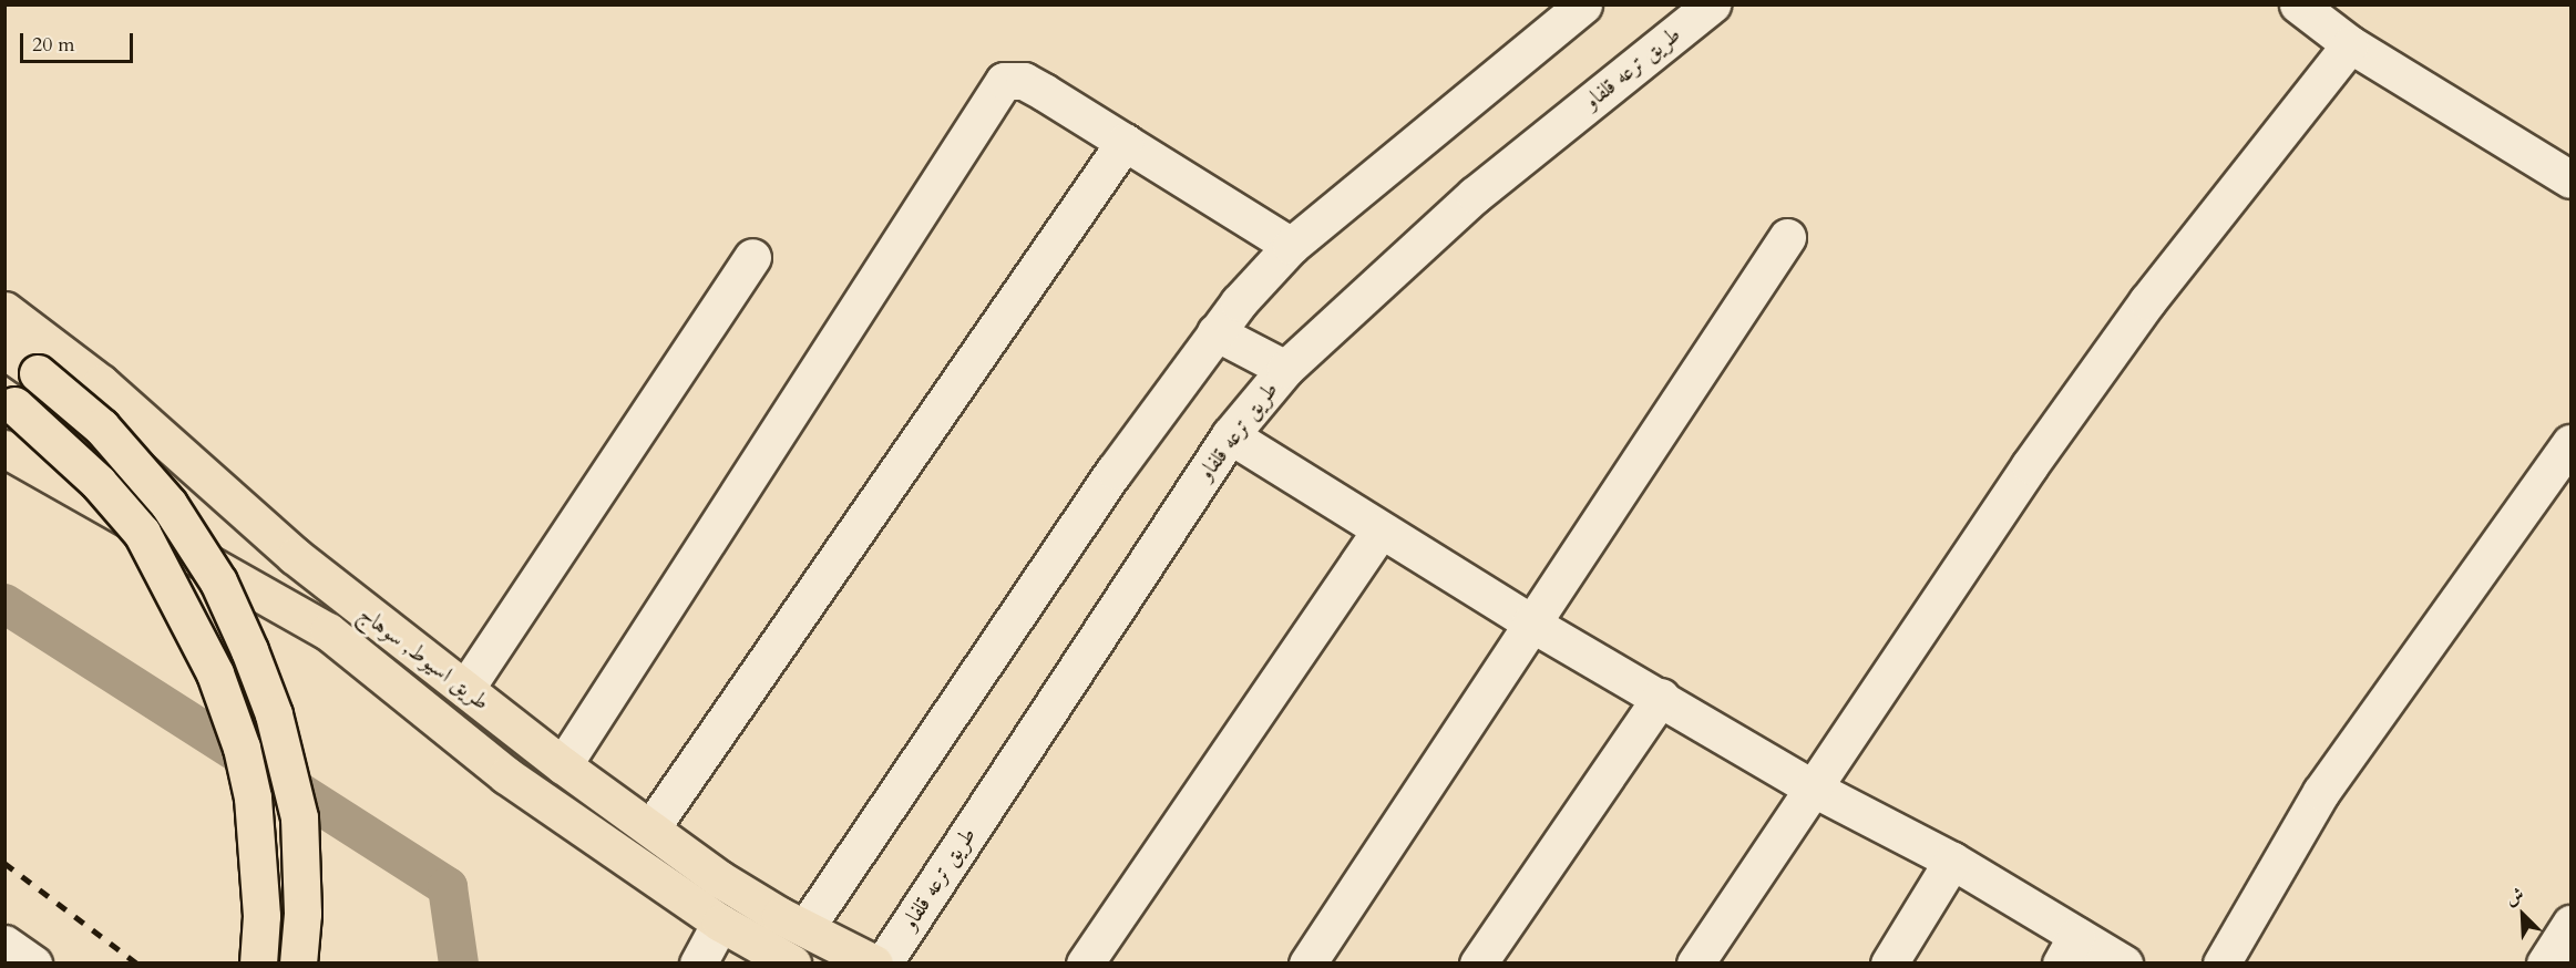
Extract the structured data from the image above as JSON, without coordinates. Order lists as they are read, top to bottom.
{
  "streets": {
    "main road": ["طريق اسيوط, سوهاج"],
    "street": ["طريق ترعه قلفاو"]
  },
  "scale_bar": "20 m",
  "north": "top left"
}
